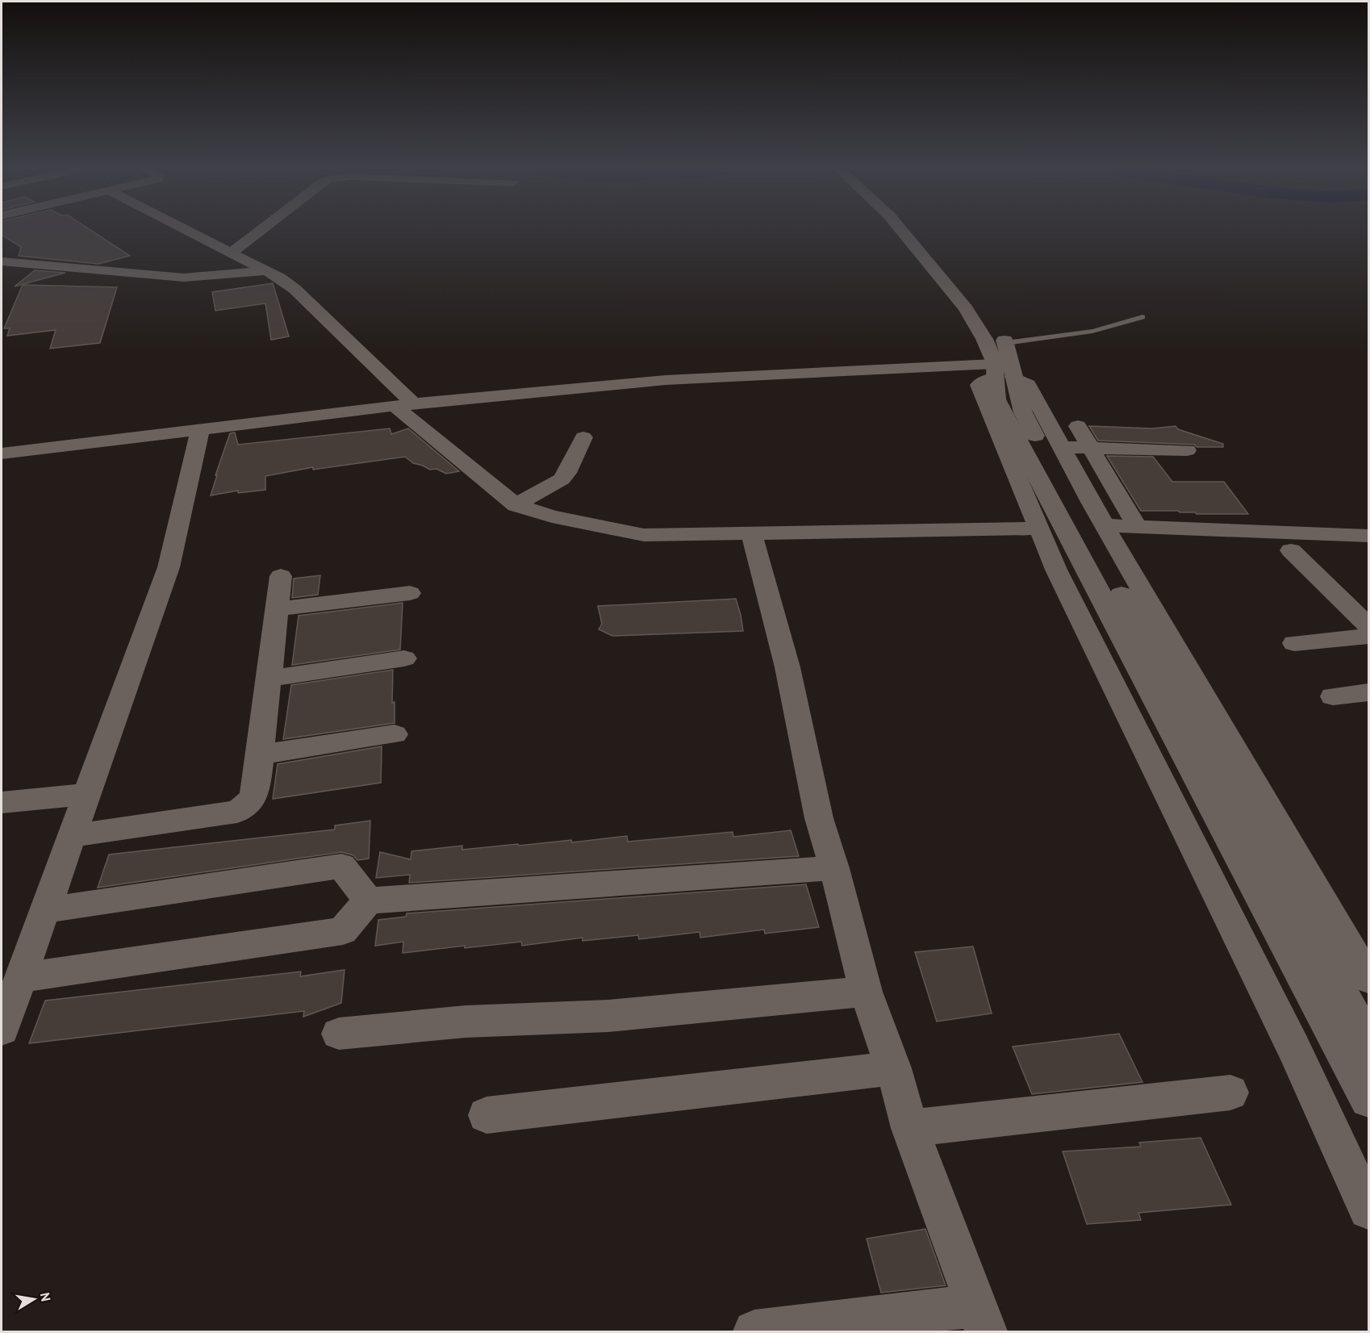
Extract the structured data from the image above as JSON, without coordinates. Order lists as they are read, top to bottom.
{
  "north": "right"
}
